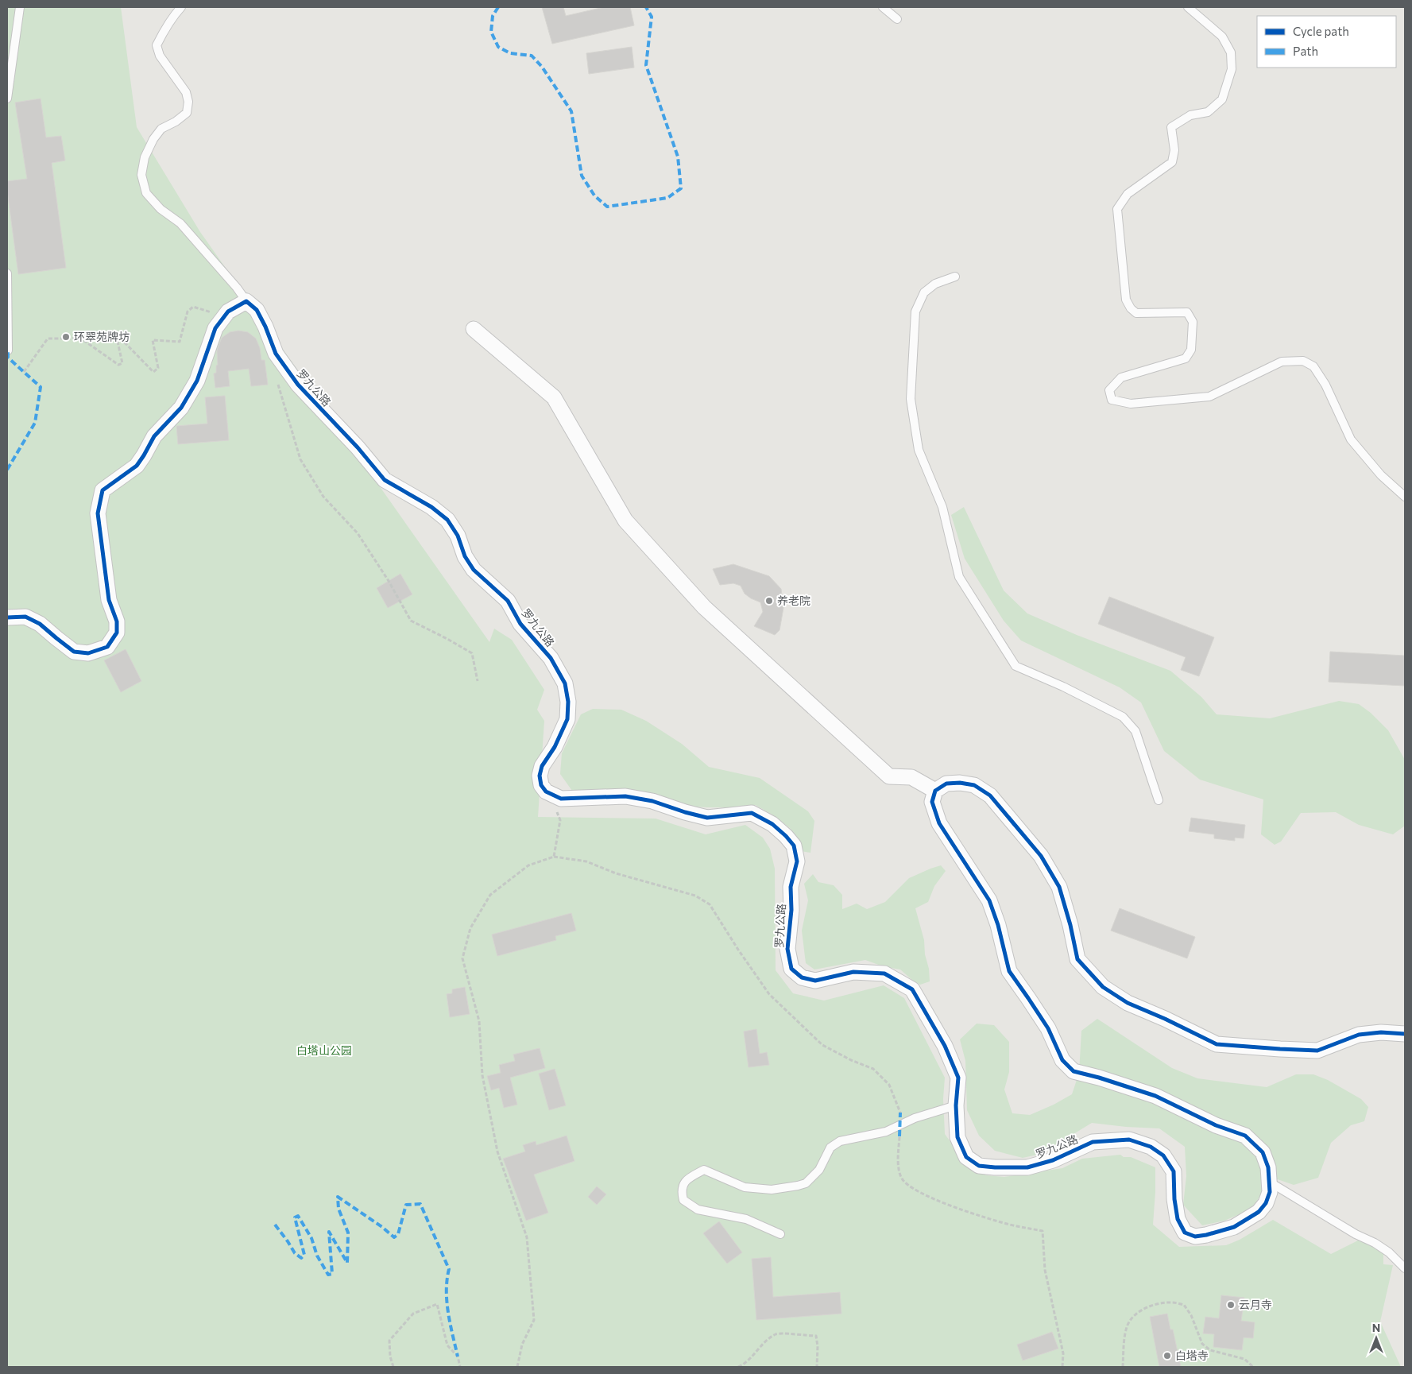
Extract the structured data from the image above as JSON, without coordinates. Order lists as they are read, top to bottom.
{
  "streets": {
    "street": ["罗九公路"]
  },
  "parks": ["白塔山公园"],
  "places": [
    "环翠苑牌坊",
    "养老院",
    "云月寺",
    "白塔寺"
  ],
  "legend": ["Cycle path", "Path"],
  "north": "top"
}
